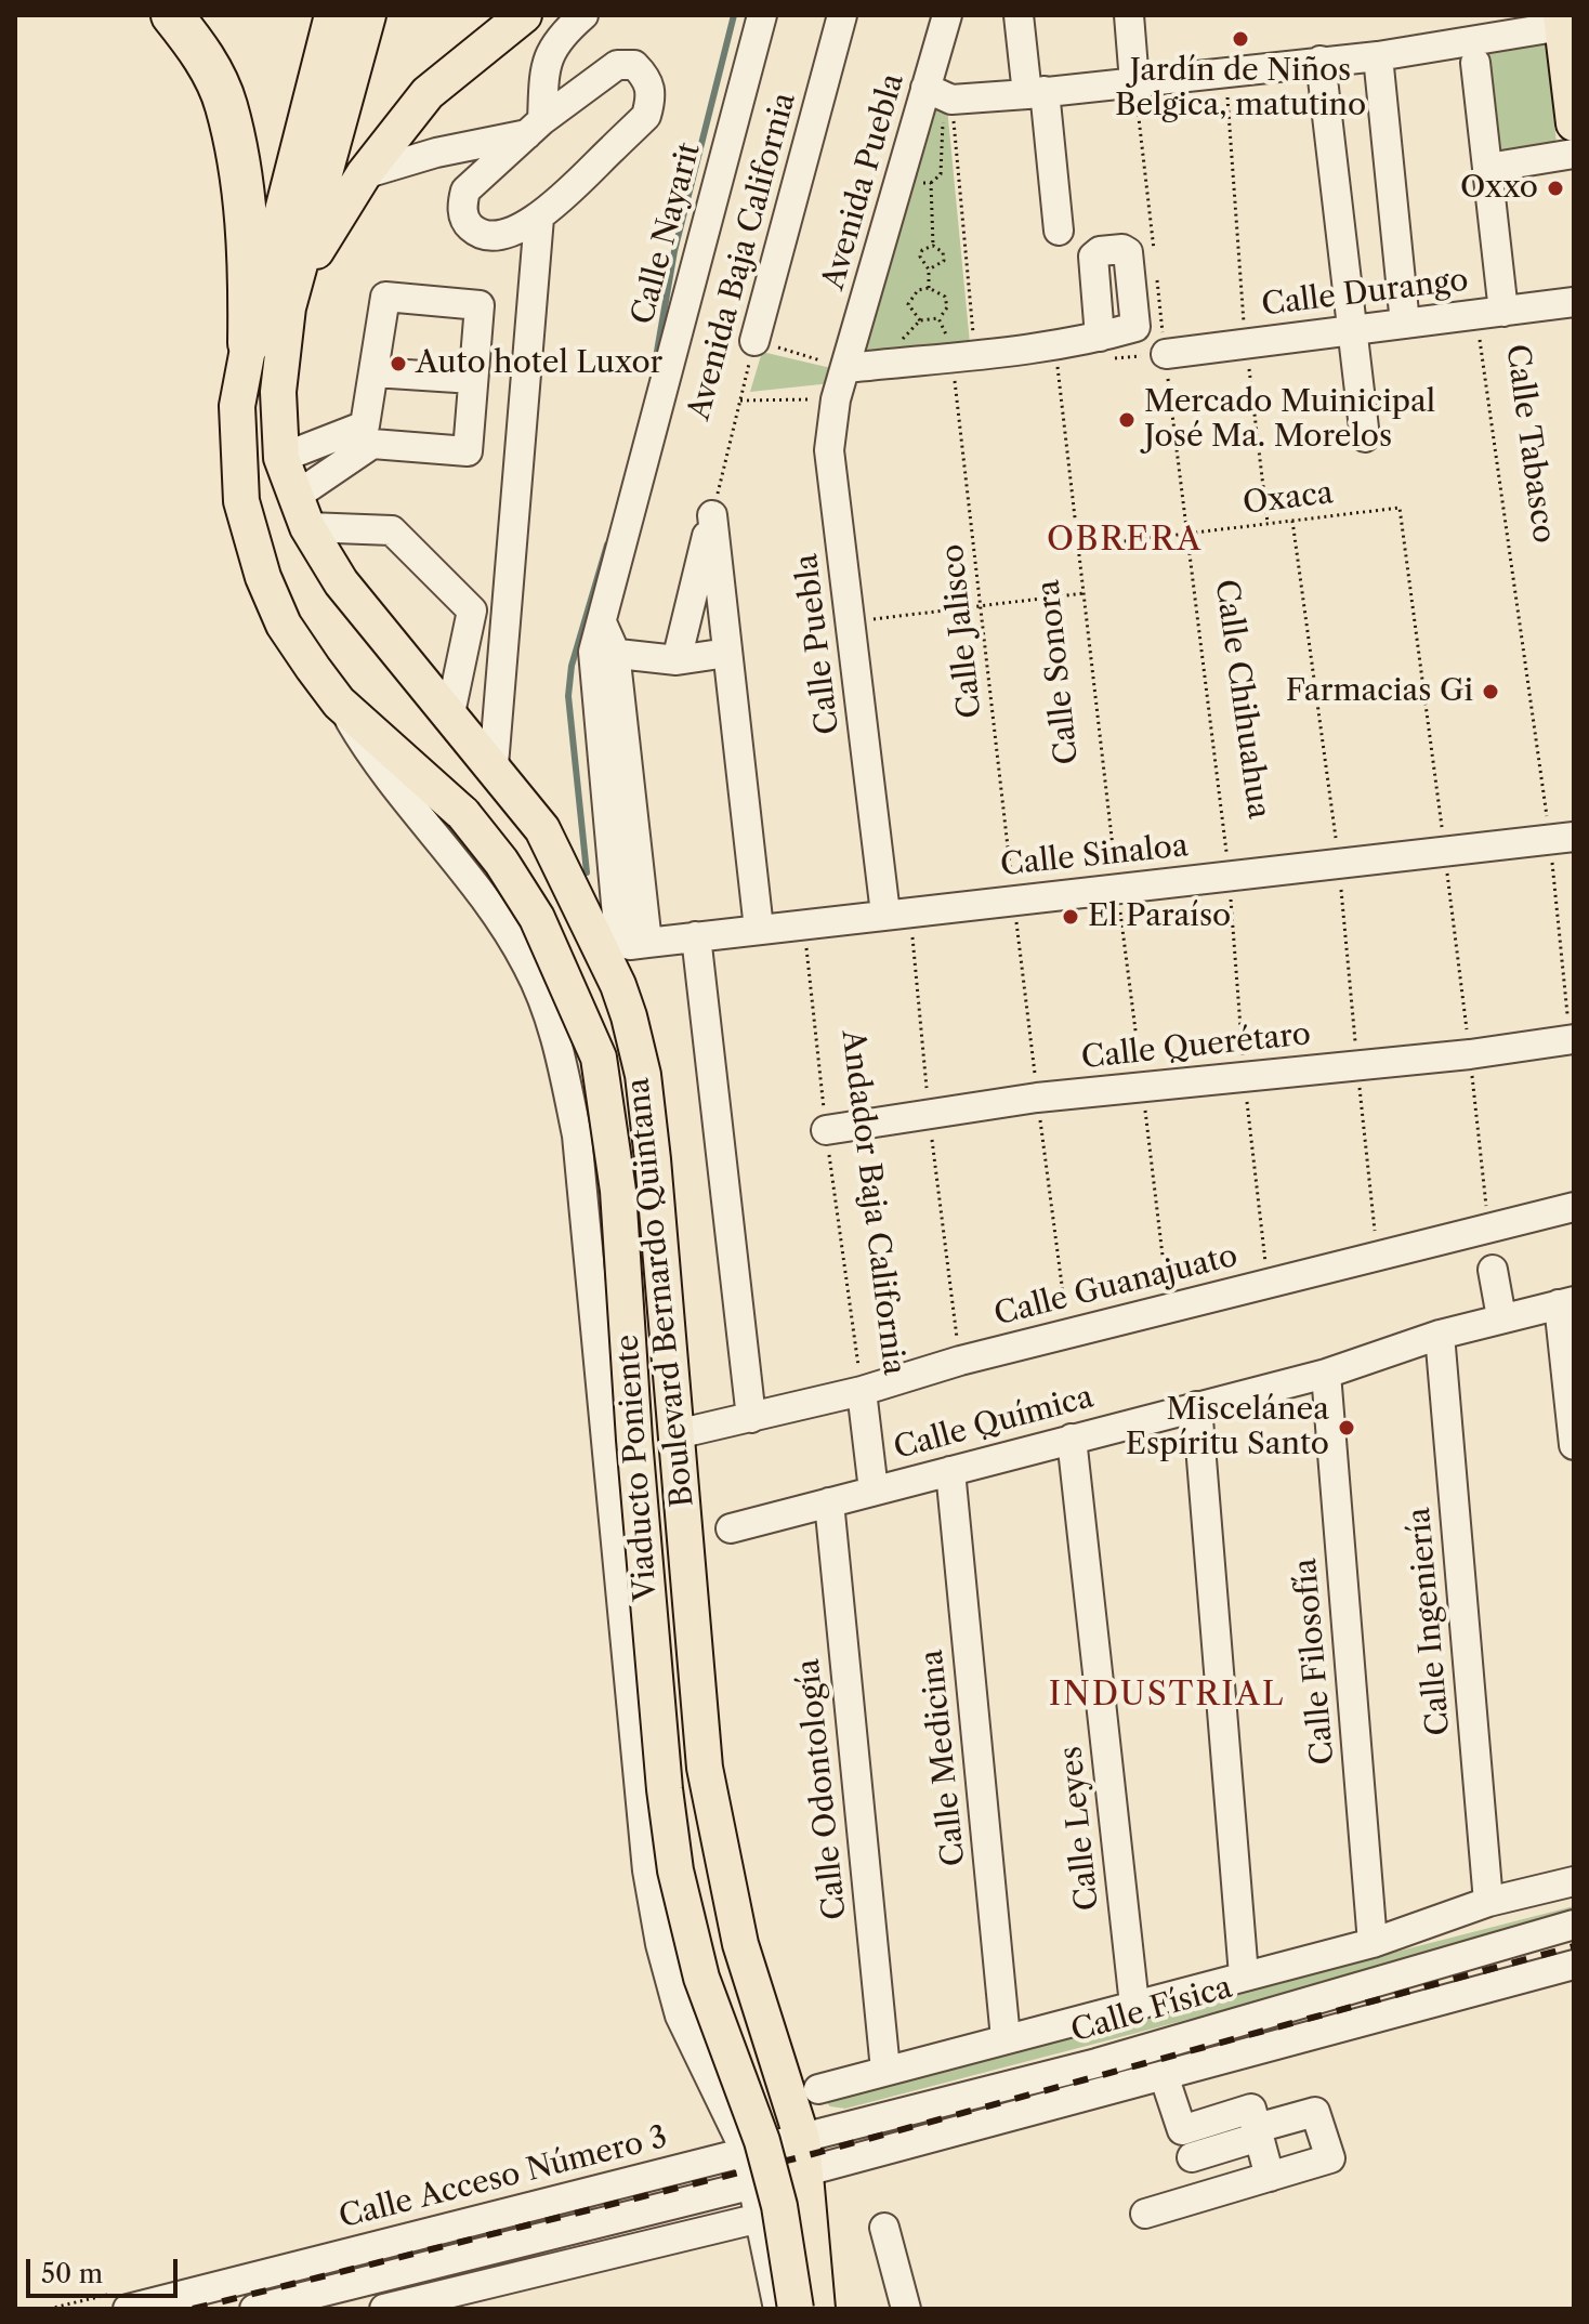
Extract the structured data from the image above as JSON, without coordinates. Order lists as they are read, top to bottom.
{
  "streets": {
    "main road": ["Boulevard Bernardo Quintana", "Viaducto Poniente"],
    "street": [
      "Avenida Puebla",
      "Calle Nayarit",
      "Avenida Baja California",
      "Calle Durango",
      "Calle Tabasco",
      "Calle Puebla",
      "Calle Sinaloa",
      "Calle Querétaro",
      "Andador Baja California",
      "Calle Guanajuato",
      "Calle Química",
      "Calle Ingeniería",
      "Calle Filosofía",
      "Calle Medicina",
      "Calle Odontología",
      "Calle Leyes",
      "Calle Física",
      "Calle Acceso Número 3"
    ],
    "path": [
      "Oxaca",
      "Calle Jalisco",
      "Calle Sonora",
      "Calle Chihuahua"
    ]
  },
  "crossings": [
    ["Avenida Puebla", "Calle Jalisco"],
    ["Avenida Puebla", "Calle Puebla"],
    ["Calle Nayarit", "Calle Sinaloa"],
    ["Calle Durango", "Calle Tabasco"],
    ["Calle Durango", "Calle Chihuahua"],
    ["Calle Tabasco", "Calle Sinaloa"],
    ["Calle Tabasco", "Calle Querétaro"],
    ["Oxaca", "Calle Sonora"],
    ["Oxaca", "Calle Chihuahua"],
    ["Oxaca", "Calle Sinaloa"],
    ["Calle Jalisco", "Calle Sinaloa"],
    ["Calle Puebla", "Calle Sinaloa"],
    ["Calle Sonora", "Calle Sinaloa"],
    ["Calle Chihuahua", "Calle Sinaloa"],
    ["Calle Sinaloa", "Andador Baja California"],
    ["Calle Querétaro", "Andador Baja California"],
    ["Andador Baja California", "Calle Guanajuato"],
    ["Andador Baja California", "Calle Química"],
    ["Calle Guanajuato", "Boulevard Bernardo Quintana"],
    ["Boulevard Bernardo Quintana", "Calle Física"],
    ["Calle Química", "Calle Ingeniería"],
    ["Calle Química", "Calle Filosofía"],
    ["Calle Química", "Calle Medicina"],
    ["Calle Química", "Calle Odontología"],
    ["Calle Química", "Calle Leyes"],
    ["Calle Ingeniería", "Calle Física"],
    ["Calle Filosofía", "Calle Física"],
    ["Calle Medicina", "Calle Física"],
    ["Calle Odontología", "Calle Física"],
    ["Calle Leyes", "Calle Física"],
    ["Calle Física", "Calle Acceso Número 3"]
  ],
  "districts": ["OBRERA", "INDUSTRIAL"],
  "places": [
    "Jardín de Niños Belgica, matutino",
    "Oxxo",
    "Auto hotel Luxor",
    "Mercado Muinicipal José Ma. Morelos",
    "Farmacias Gi",
    "El Paraíso",
    "Miscelánea Espíritu Santo"
  ],
  "scale_bar": "50 m"
}
